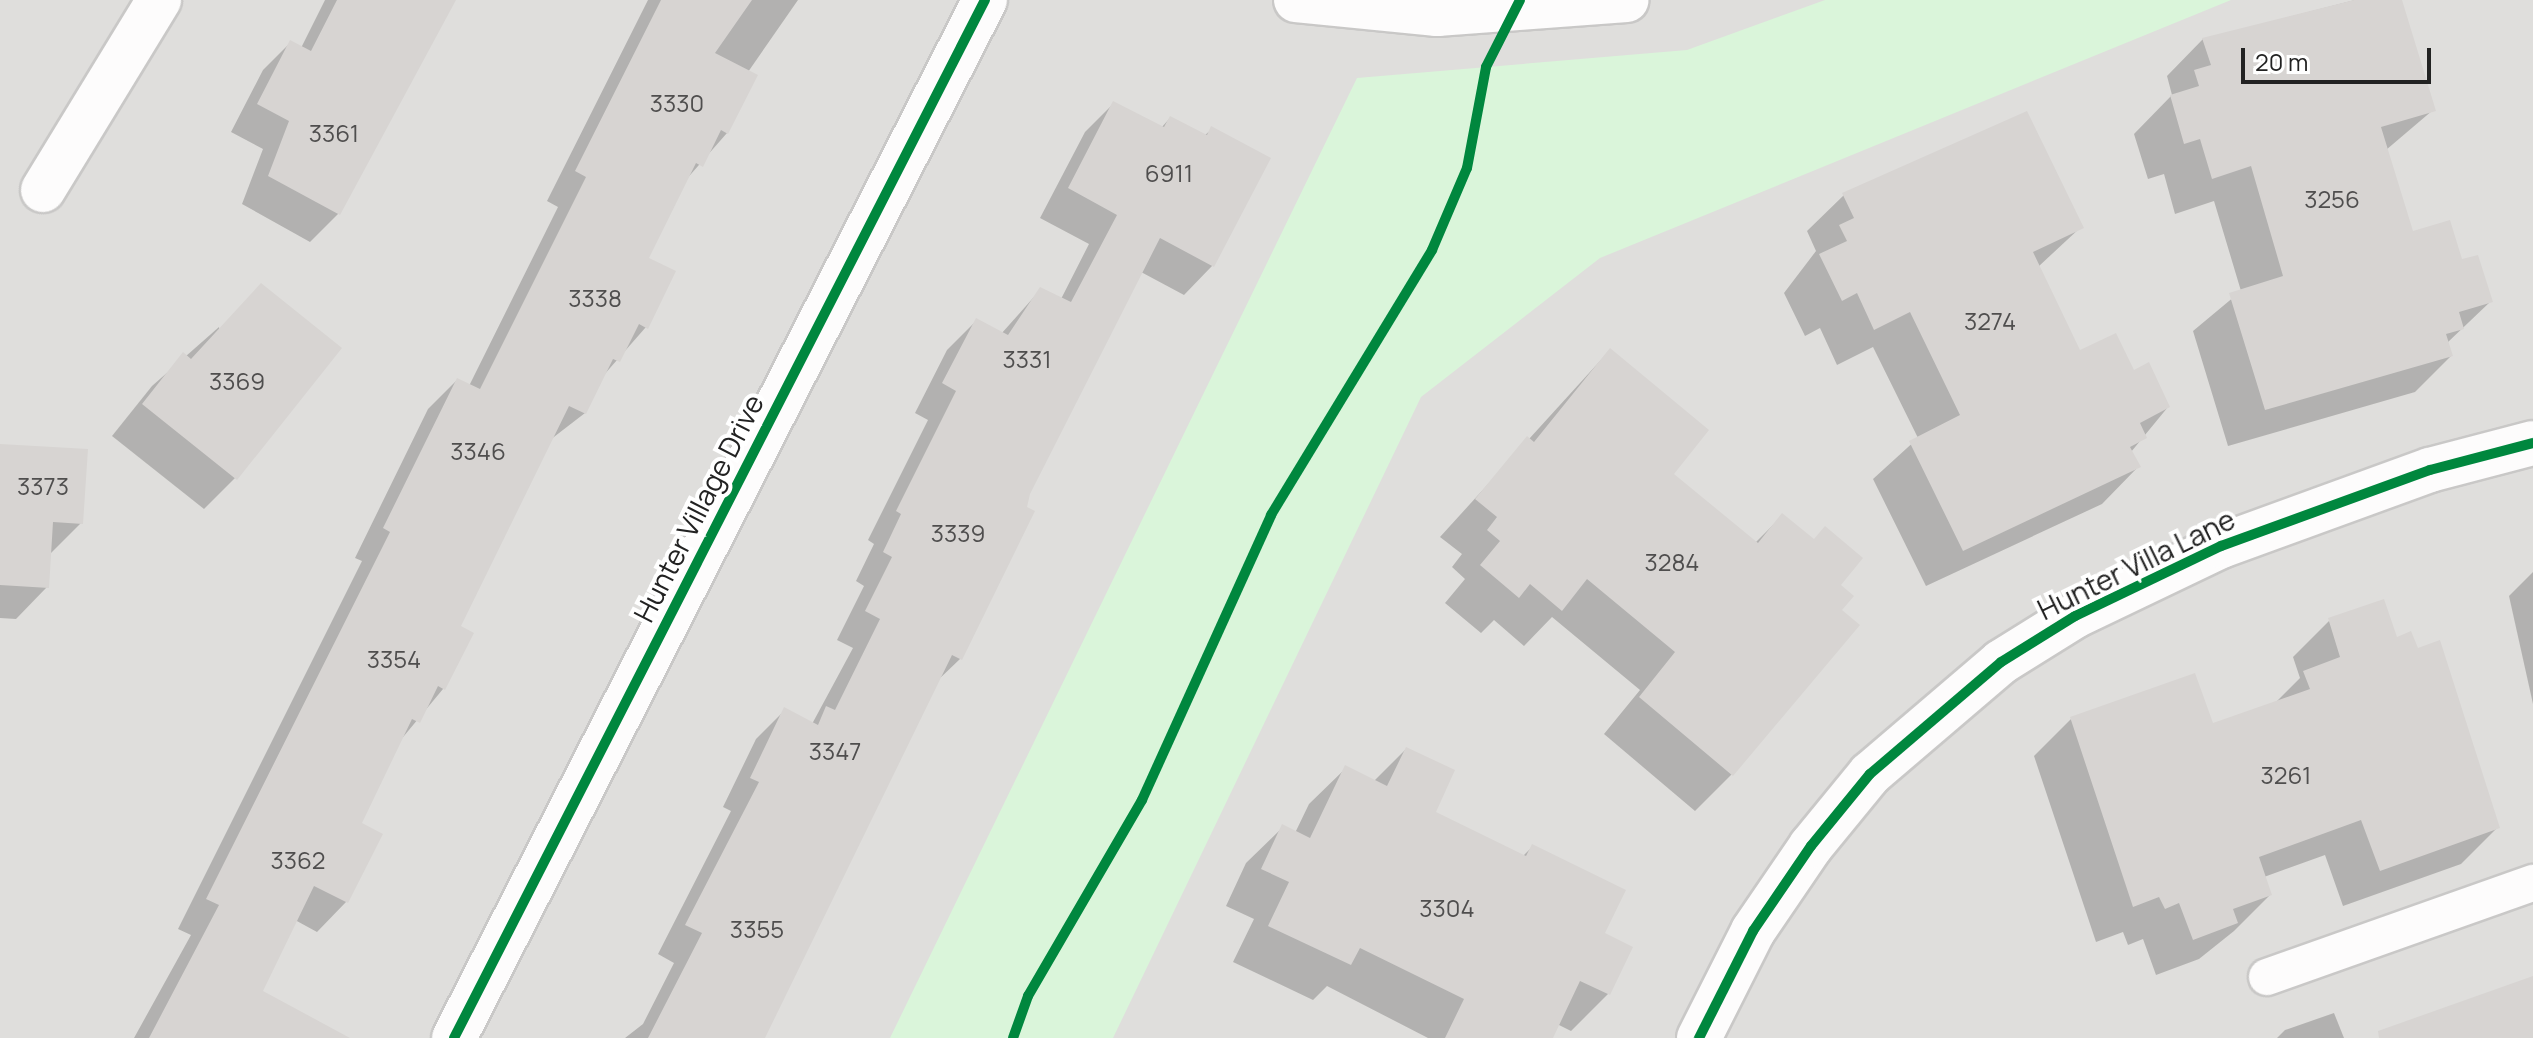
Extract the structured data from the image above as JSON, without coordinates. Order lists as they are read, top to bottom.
{
  "streets": {
    "street": ["Hunter Village Drive", "Hunter Villa Lane"]
  },
  "house_numbers": [
    "3330",
    "3361",
    "6911",
    "3256",
    "3338",
    "3274",
    "3331",
    "3369",
    "3346",
    "3373",
    "3339",
    "3284",
    "3354",
    "3347",
    "3261",
    "3362",
    "3304",
    "3355"
  ],
  "scale_bar": "20 m"
}
